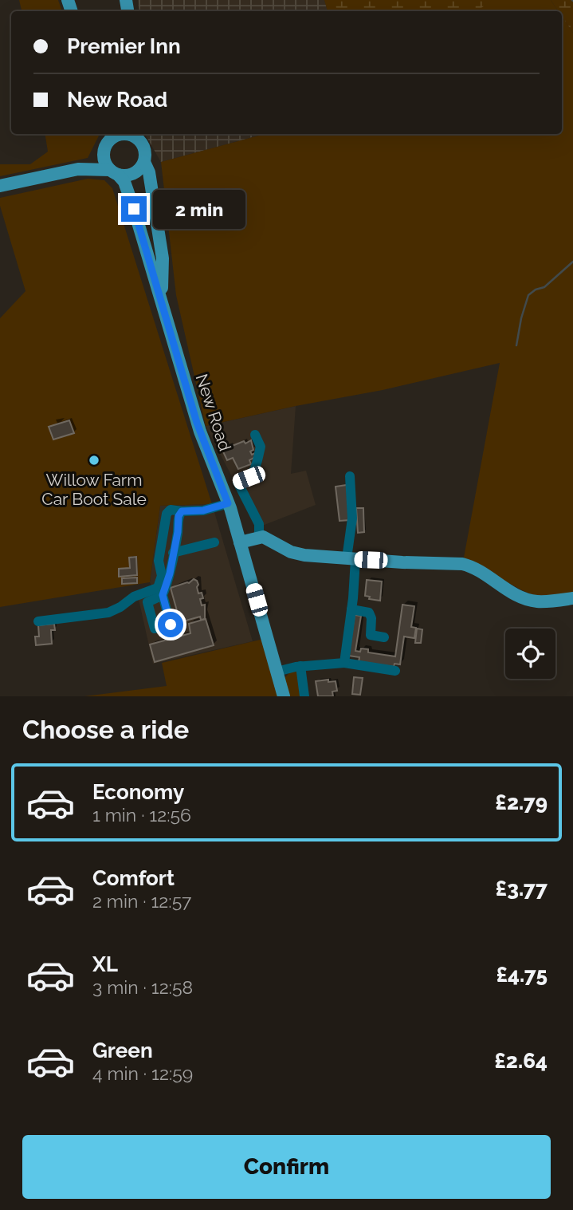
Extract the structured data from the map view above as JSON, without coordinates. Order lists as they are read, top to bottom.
{
  "streets": {
    "main road": ["New Road"]
  },
  "places": ["Willow Farm Car Boot Sale"],
  "page": {
    "banner": ["Premier Inn", "New Road"],
    "bubble": "2 min",
    "heading": "Choose a ride",
    "list": [
      {
        "name": "Economy",
        "note": "1 min · 12:56",
        "value": "£2.79"
      },
      {
        "name": "Comfort",
        "note": "2 min · 12:57",
        "value": "£3.77"
      },
      {
        "name": "XL",
        "note": "3 min · 12:58",
        "value": "£4.75"
      },
      {
        "name": "Green",
        "note": "4 min · 12:59",
        "value": "£2.64"
      }
    ],
    "buttons": "Confirm"
  }
}
